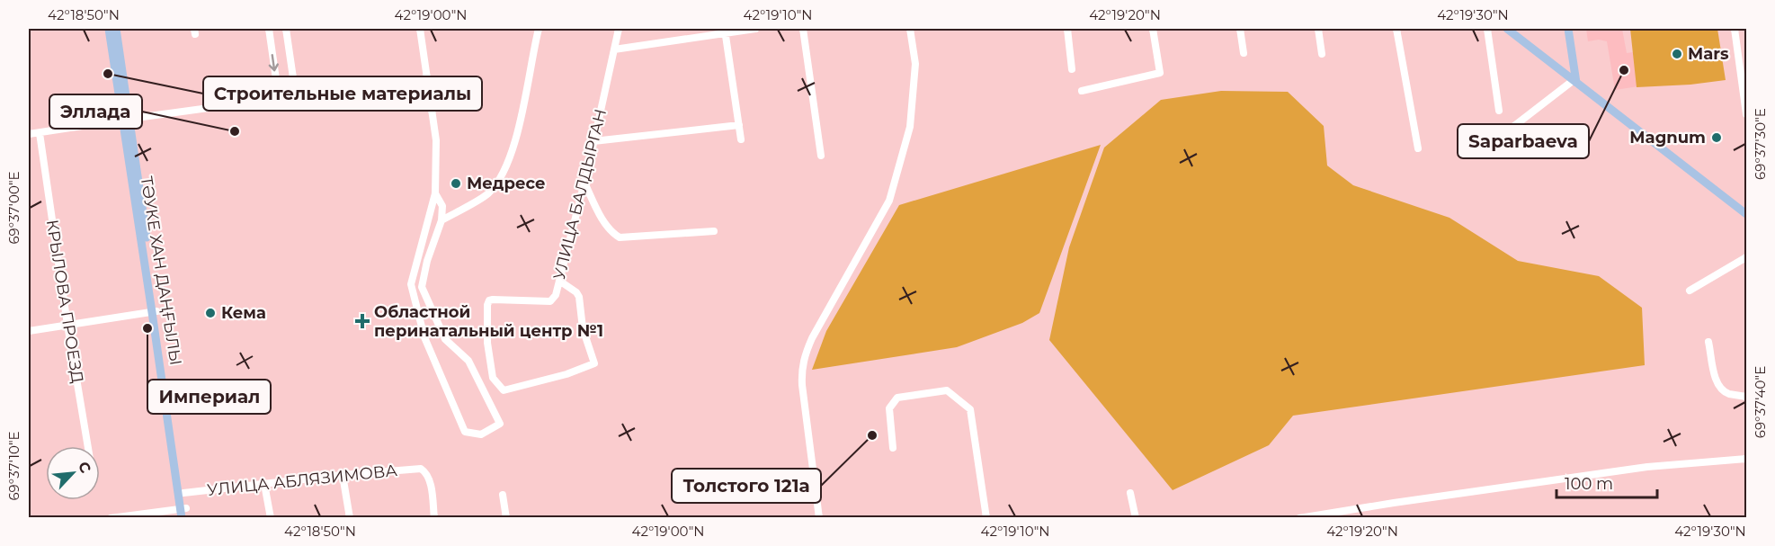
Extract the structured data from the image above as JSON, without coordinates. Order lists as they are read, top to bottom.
{
  "streets": {
    "main road": ["ТӘУКЕ ХАН ДАҢҒЫЛЫ"],
    "street": ["УЛИЦА БАЛДЫРГАН", "КРЫЛОВА ПРОЕЗД", "УЛИЦА АБЛЯЗИМОВА"]
  },
  "crossings": [
    ["ТӘУКЕ ХАН ДАҢҒЫЛЫ", "УЛИЦА АБЛЯЗИМОВА"]
  ],
  "places": {
    "other": [
      "Mars",
      "Saparbaeva",
      "Строительные материалы",
      "Эллада",
      "Magnum",
      "Медресе",
      "Кема",
      "Империал",
      "Толстого 121а"
    ],
    "health": ["Областной перинатальный центр №1"]
  },
  "scale_bar": "100 m",
  "north": "top right",
  "coordinates": [
    "42°18'50\"N",
    "42°19'00\"N",
    "42°19'10\"N",
    "42°19'20\"N",
    "42°19'30\"N",
    "69°37'30\"E",
    "69°37'00\"E",
    "69°37'40\"E",
    "69°37'10\"E"
  ]
}
